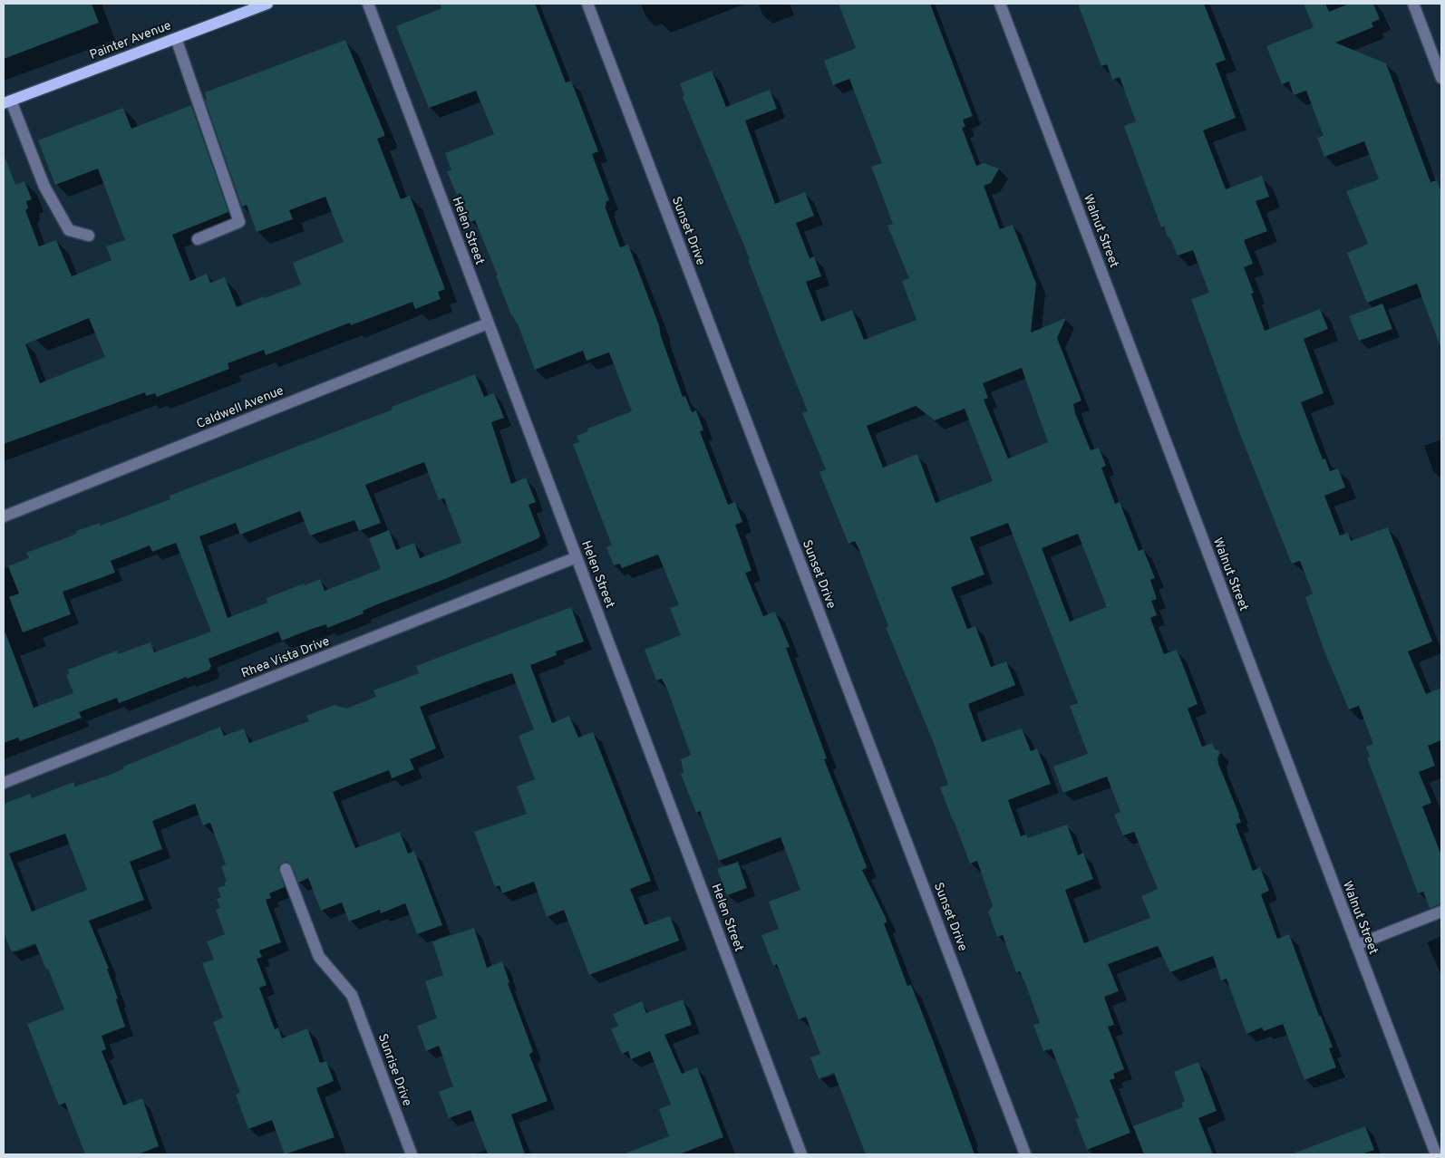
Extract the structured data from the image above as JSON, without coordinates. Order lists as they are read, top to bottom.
{
  "streets": {
    "main road": ["Painter Avenue"],
    "street": [
      "Helen Street",
      "Sunset Drive",
      "Walnut Street",
      "Caldwell Avenue",
      "Rhea Vista Drive",
      "Sunrise Drive"
    ]
  },
  "crossings": [
    ["Helen Street", "Caldwell Avenue"],
    ["Helen Street", "Rhea Vista Drive"]
  ]
}
